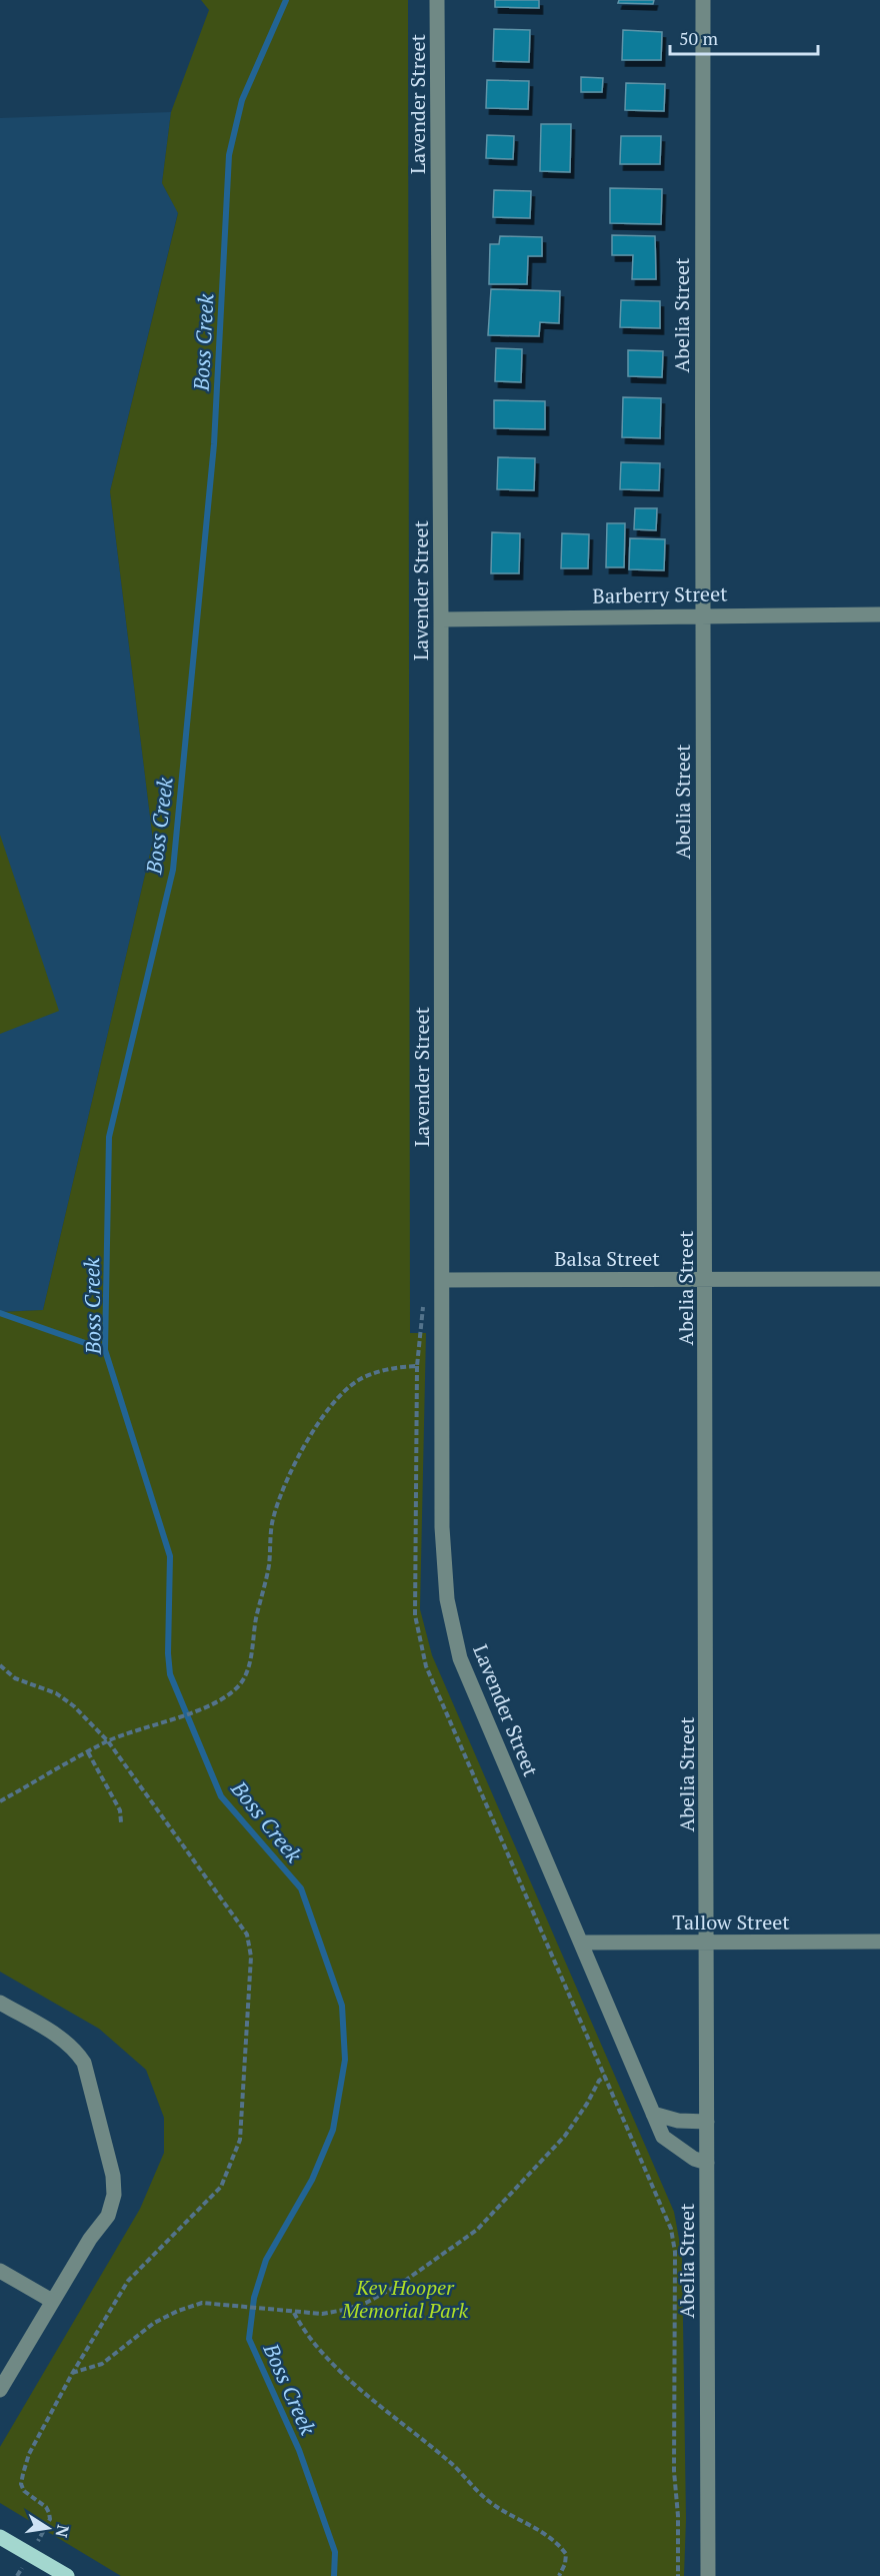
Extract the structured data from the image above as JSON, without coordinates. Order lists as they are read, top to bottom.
{
  "streets": {
    "street": [
      "Lavender Street",
      "Abelia Street",
      "Barberry Street",
      "Balsa Street",
      "Tallow Street"
    ]
  },
  "crossings": [
    ["Lavender Street", "Abelia Street"],
    ["Lavender Street", "Barberry Street"],
    ["Lavender Street", "Balsa Street"],
    ["Lavender Street", "Tallow Street"],
    ["Abelia Street", "Barberry Street"],
    ["Abelia Street", "Balsa Street"],
    ["Abelia Street", "Tallow Street"]
  ],
  "water": ["Boss Creek"],
  "parks": ["Kev Hooper Memorial Park"],
  "scale_bar": "50 m",
  "north": "right"
}
